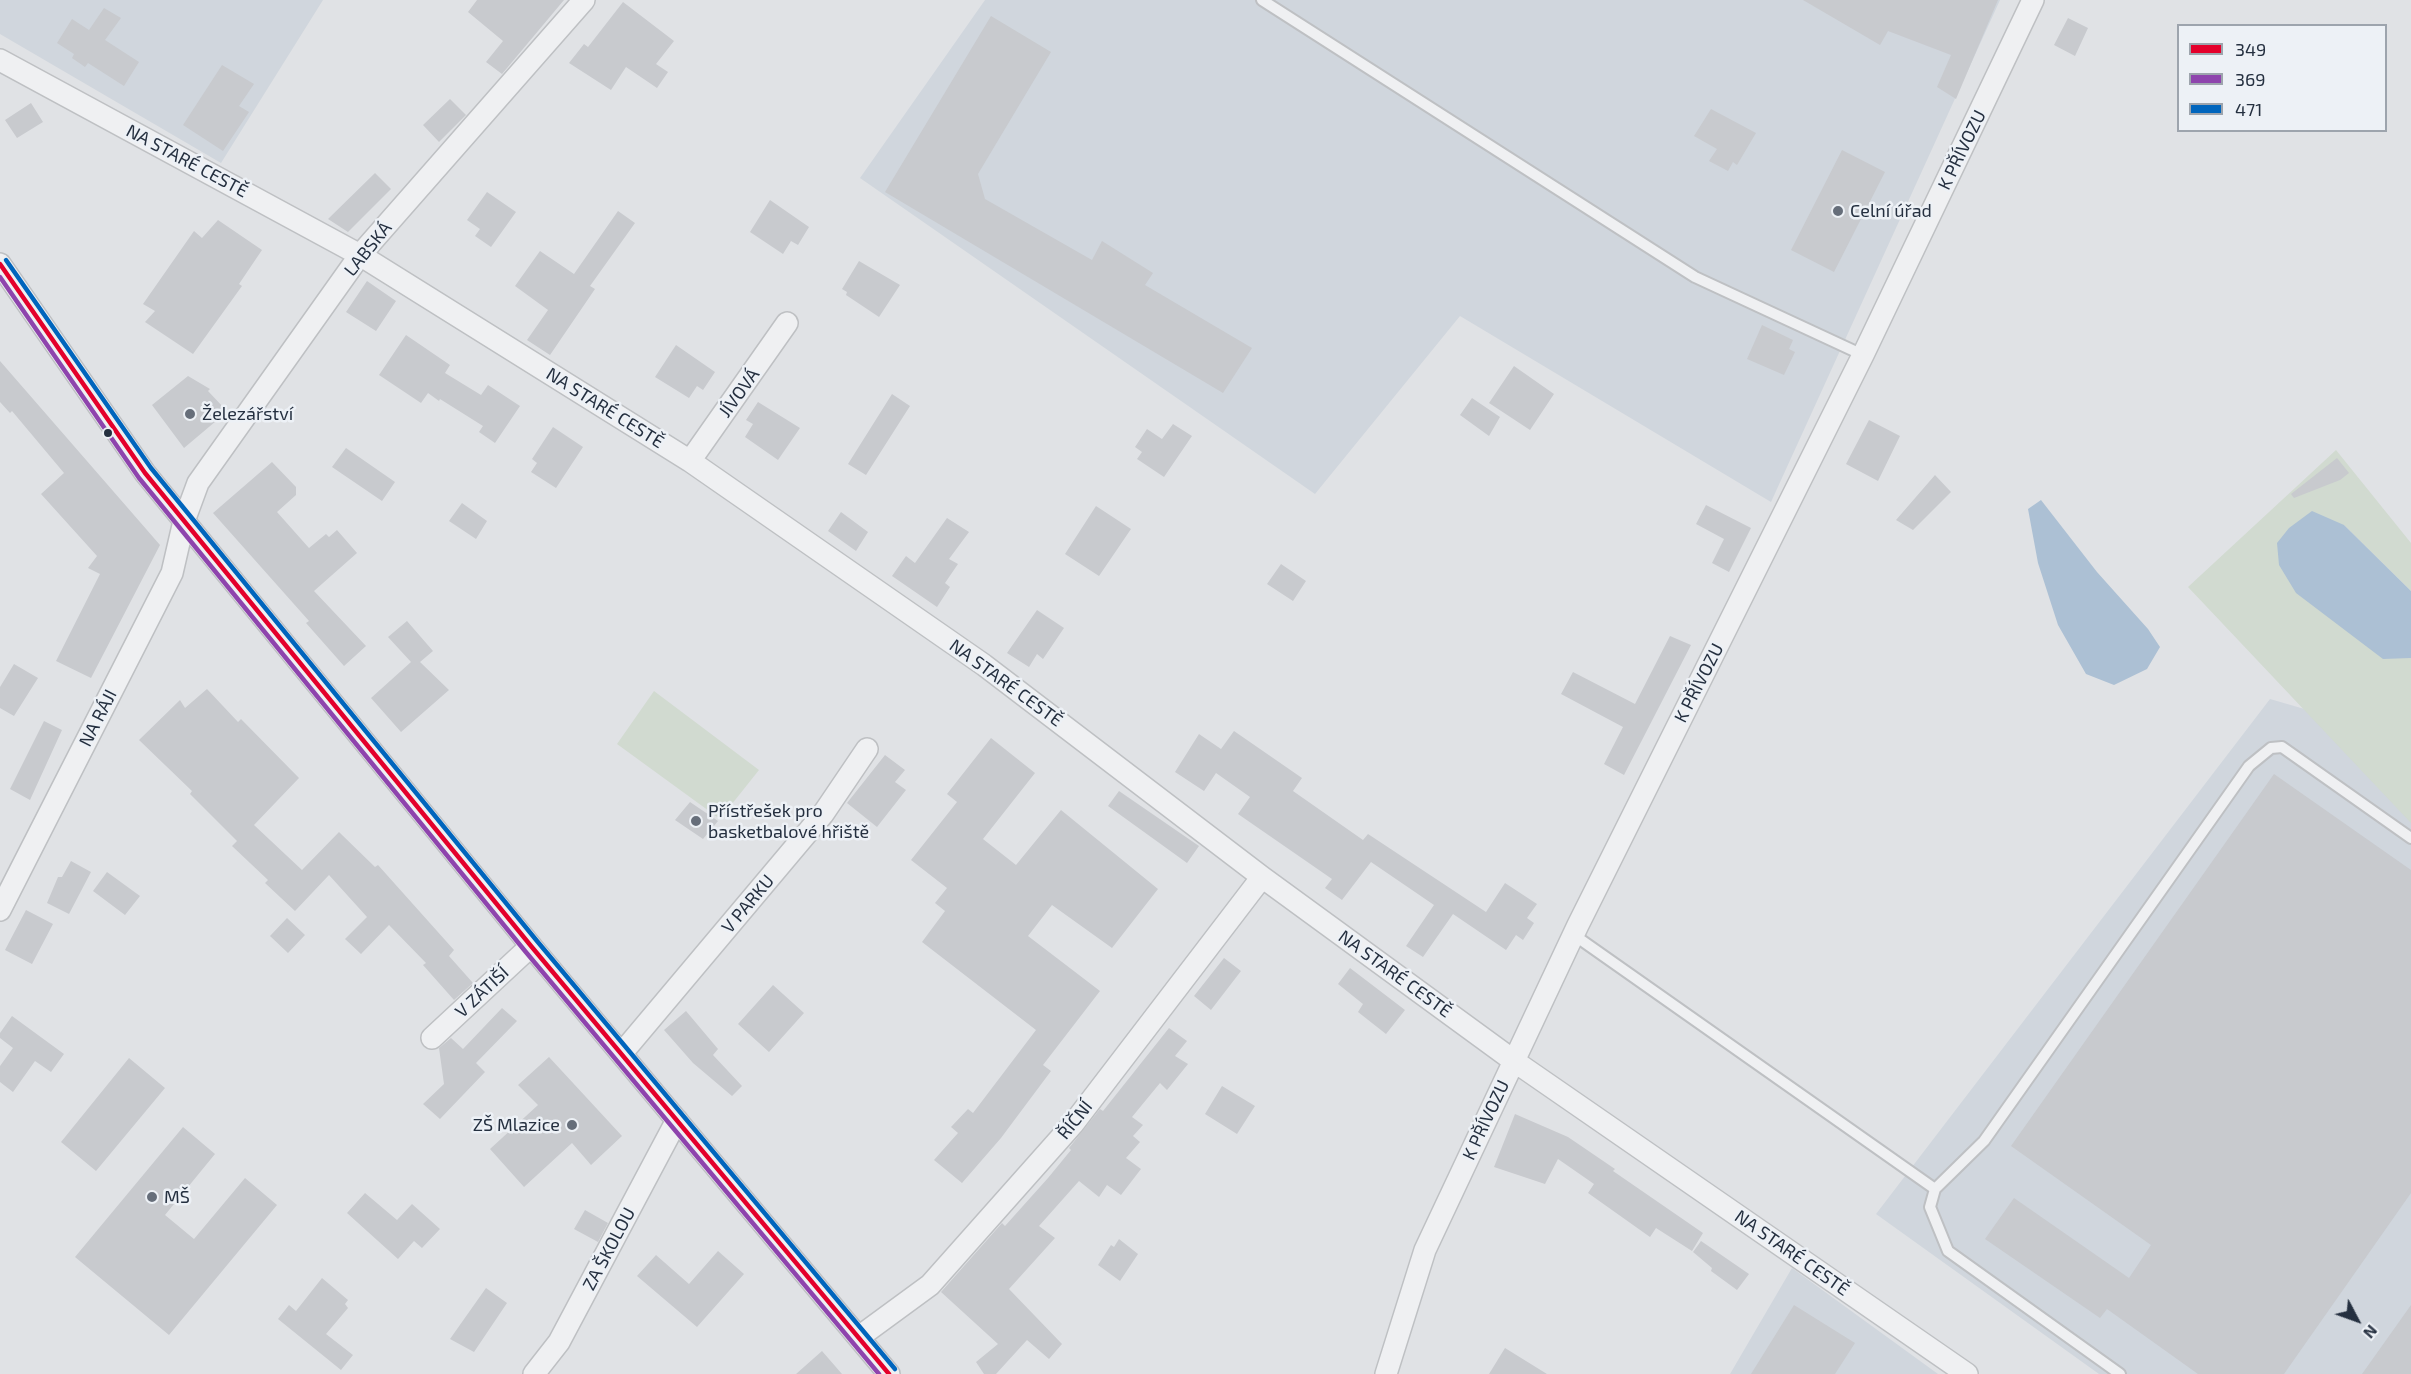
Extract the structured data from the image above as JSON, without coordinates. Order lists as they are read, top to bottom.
{
  "streets": {
    "street": [
      "K PŘÍVOZU",
      "NA STARÉ CESTĚ",
      "LABSKÁ",
      "JÍVOVÁ",
      "NA RÁJI",
      "V PARKU",
      "V ZÁTIŠÍ",
      "ŘÍČNÍ",
      "ZA ŠKOLOU"
    ]
  },
  "crossings": [
    ["K PŘÍVOZU", "NA STARÉ CESTĚ"],
    ["NA STARÉ CESTĚ", "LABSKÁ"],
    ["NA STARÉ CESTĚ", "JÍVOVÁ"],
    ["NA STARÉ CESTĚ", "ŘÍČNÍ"],
    ["LABSKÁ", "NA RÁJI"]
  ],
  "places": [
    "Celní úřad",
    "Železářství",
    "Přístřešek pro basketbalové hřiště",
    "ZŠ Mlazice",
    "MŠ"
  ],
  "lines": ["transit line 471", "transit line 349", "transit line 369"],
  "legend": ["349", "369", "471"],
  "north": "bottom right"
}
